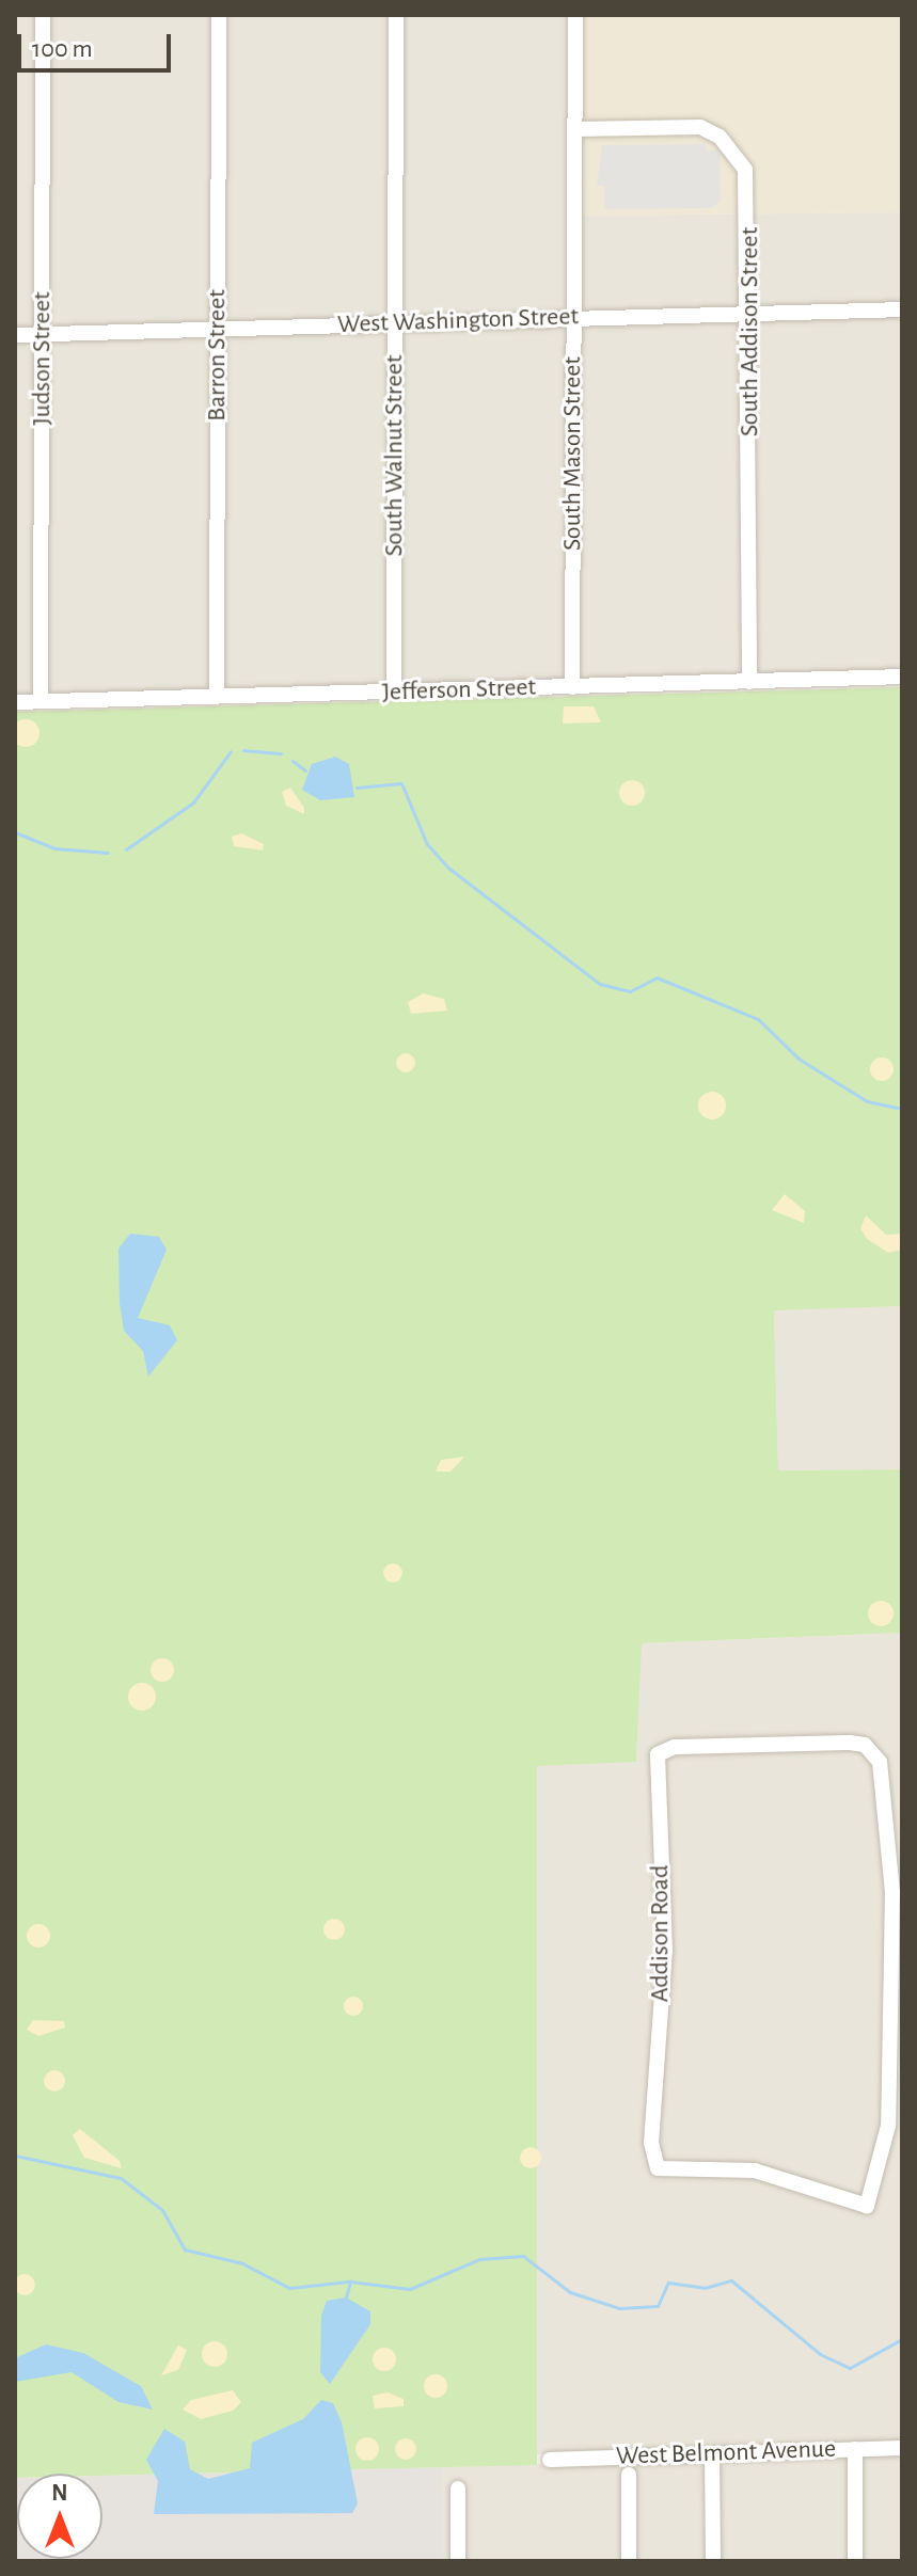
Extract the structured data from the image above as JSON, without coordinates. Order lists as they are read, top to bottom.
{
  "streets": {
    "street": [
      "West Washington Street",
      "South Addison Street",
      "Barron Street",
      "Judson Street",
      "South Mason Street",
      "South Walnut Street",
      "Jefferson Street",
      "Addison Road",
      "West Belmont Avenue"
    ]
  },
  "crossings": [
    ["West Washington Street", "South Addison Street"],
    ["West Washington Street", "Barron Street"],
    ["West Washington Street", "Judson Street"],
    ["West Washington Street", "South Mason Street"],
    ["West Washington Street", "South Walnut Street"],
    ["South Addison Street", "South Mason Street"],
    ["South Addison Street", "Jefferson Street"],
    ["Barron Street", "Jefferson Street"],
    ["Judson Street", "Jefferson Street"],
    ["South Mason Street", "Jefferson Street"],
    ["South Walnut Street", "Jefferson Street"]
  ],
  "scale_bar": "100 m",
  "north": "top"
}
